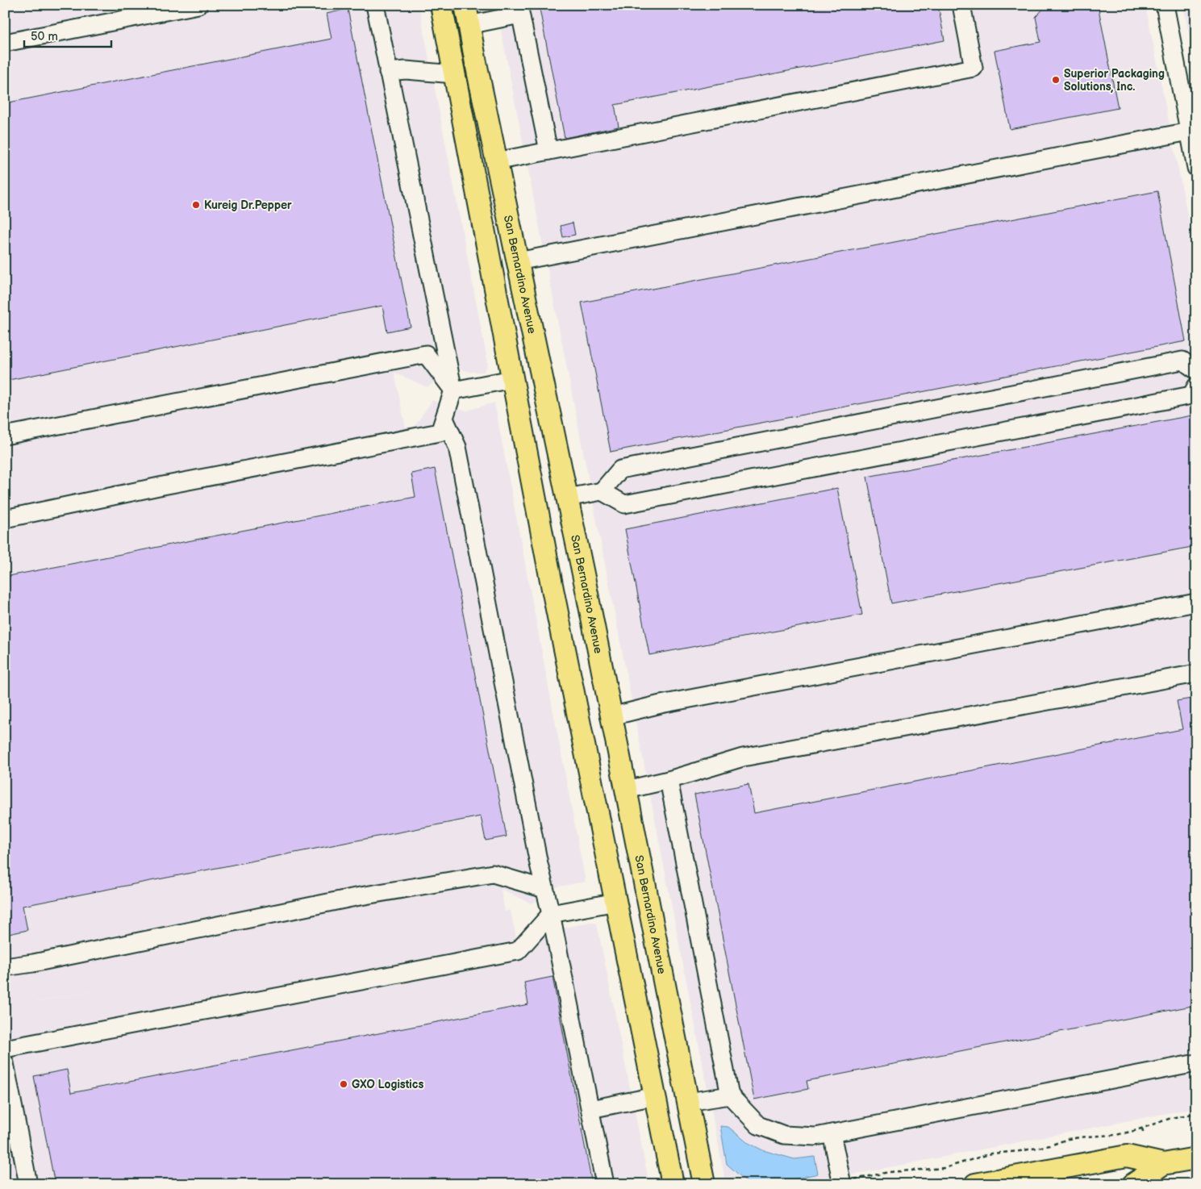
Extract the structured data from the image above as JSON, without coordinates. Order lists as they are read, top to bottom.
{
  "streets": {
    "main road": ["San Bernardino Avenue"]
  },
  "places": ["Superior Packaging Solutions, Inc.", "Kureig Dr.Pepper", "GXO Logistics"],
  "scale_bar": "50 m"
}
